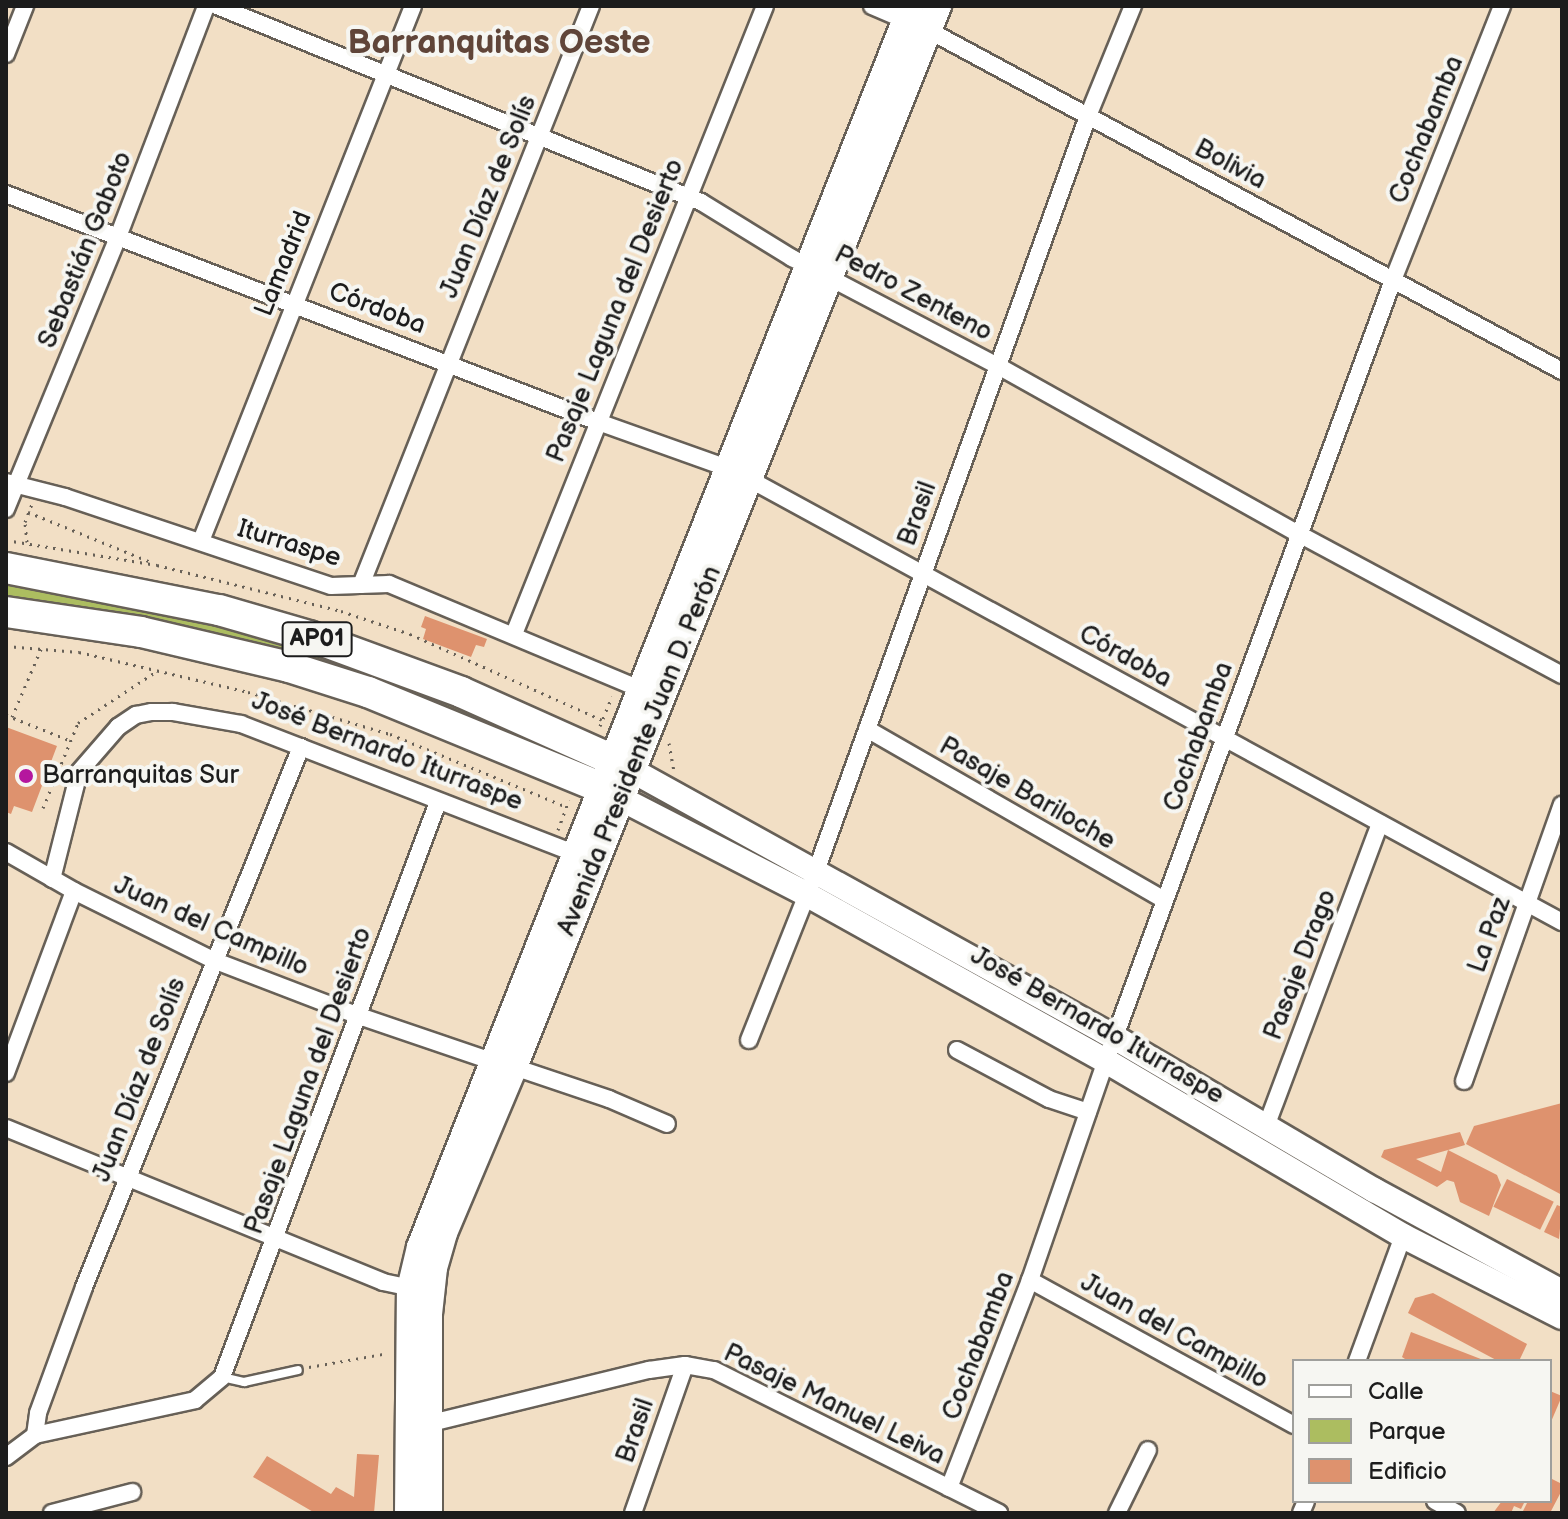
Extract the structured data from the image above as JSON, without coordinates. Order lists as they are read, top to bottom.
{
  "streets": {
    "highway": ["AP01"],
    "main road": ["Avenida Presidente Juan D. Perón", "José Bernardo Iturraspe"],
    "street": [
      "Cochabamba",
      "Bolivia",
      "Juan Díaz de Solís",
      "Sebastián Gaboto",
      "Lamadrid",
      "Pedro Zenteno",
      "Córdoba",
      "Pasaje Laguna del Desierto",
      "Brasil",
      "Iturraspe",
      "Pasaje Bariloche",
      "Juan del Campillo",
      "La Paz",
      "Pasaje Drago",
      "Pasaje Manuel Leiva"
    ]
  },
  "crossings": [
    ["Cochabamba", "Bolivia"],
    ["Cochabamba", "Pedro Zenteno"],
    ["Cochabamba", "Córdoba"],
    ["Cochabamba", "José Bernardo Iturraspe"],
    ["Cochabamba", "Pasaje Bariloche"],
    ["Cochabamba", "Juan del Campillo"],
    ["Cochabamba", "Pasaje Manuel Leiva"],
    ["Bolivia", "Brasil"],
    ["Bolivia", "Avenida Presidente Juan D. Perón"],
    ["Juan Díaz de Solís", "Pedro Zenteno"],
    ["Juan Díaz de Solís", "Córdoba"],
    ["Juan Díaz de Solís", "Iturraspe"],
    ["Juan Díaz de Solís", "José Bernardo Iturraspe"],
    ["Juan Díaz de Solís", "Juan del Campillo"],
    ["Sebastián Gaboto", "Córdoba"],
    ["Sebastián Gaboto", "Iturraspe"],
    ["Lamadrid", "Pedro Zenteno"],
    ["Lamadrid", "Córdoba"],
    ["Lamadrid", "Iturraspe"],
    ["Pedro Zenteno", "Pasaje Laguna del Desierto"],
    ["Pedro Zenteno", "Brasil"],
    ["Pedro Zenteno", "Avenida Presidente Juan D. Perón"],
    ["Córdoba", "Pasaje Laguna del Desierto"],
    ["Córdoba", "Brasil"],
    ["Córdoba", "Avenida Presidente Juan D. Perón"],
    ["Córdoba", "La Paz"],
    ["Córdoba", "Pasaje Drago"],
    ["Pasaje Laguna del Desierto", "Iturraspe"],
    ["Pasaje Laguna del Desierto", "José Bernardo Iturraspe"],
    ["Pasaje Laguna del Desierto", "Juan del Campillo"],
    ["Brasil", "José Bernardo Iturraspe"],
    ["Brasil", "Pasaje Bariloche"],
    ["Brasil", "Pasaje Manuel Leiva"],
    ["Iturraspe", "Avenida Presidente Juan D. Perón"],
    ["AP01", "Avenida Presidente Juan D. Perón"],
    ["AP01", "José Bernardo Iturraspe"],
    ["Avenida Presidente Juan D. Perón", "José Bernardo Iturraspe"],
    ["Avenida Presidente Juan D. Perón", "Juan del Campillo"],
    ["Avenida Presidente Juan D. Perón", "Pasaje Manuel Leiva"],
    ["José Bernardo Iturraspe", "Juan del Campillo"],
    ["José Bernardo Iturraspe", "Pasaje Drago"]
  ],
  "districts": ["Barranquitas Oeste"],
  "places": ["Barranquitas Sur"],
  "legend": ["Calle", "Parque", "Edificio"]
}
